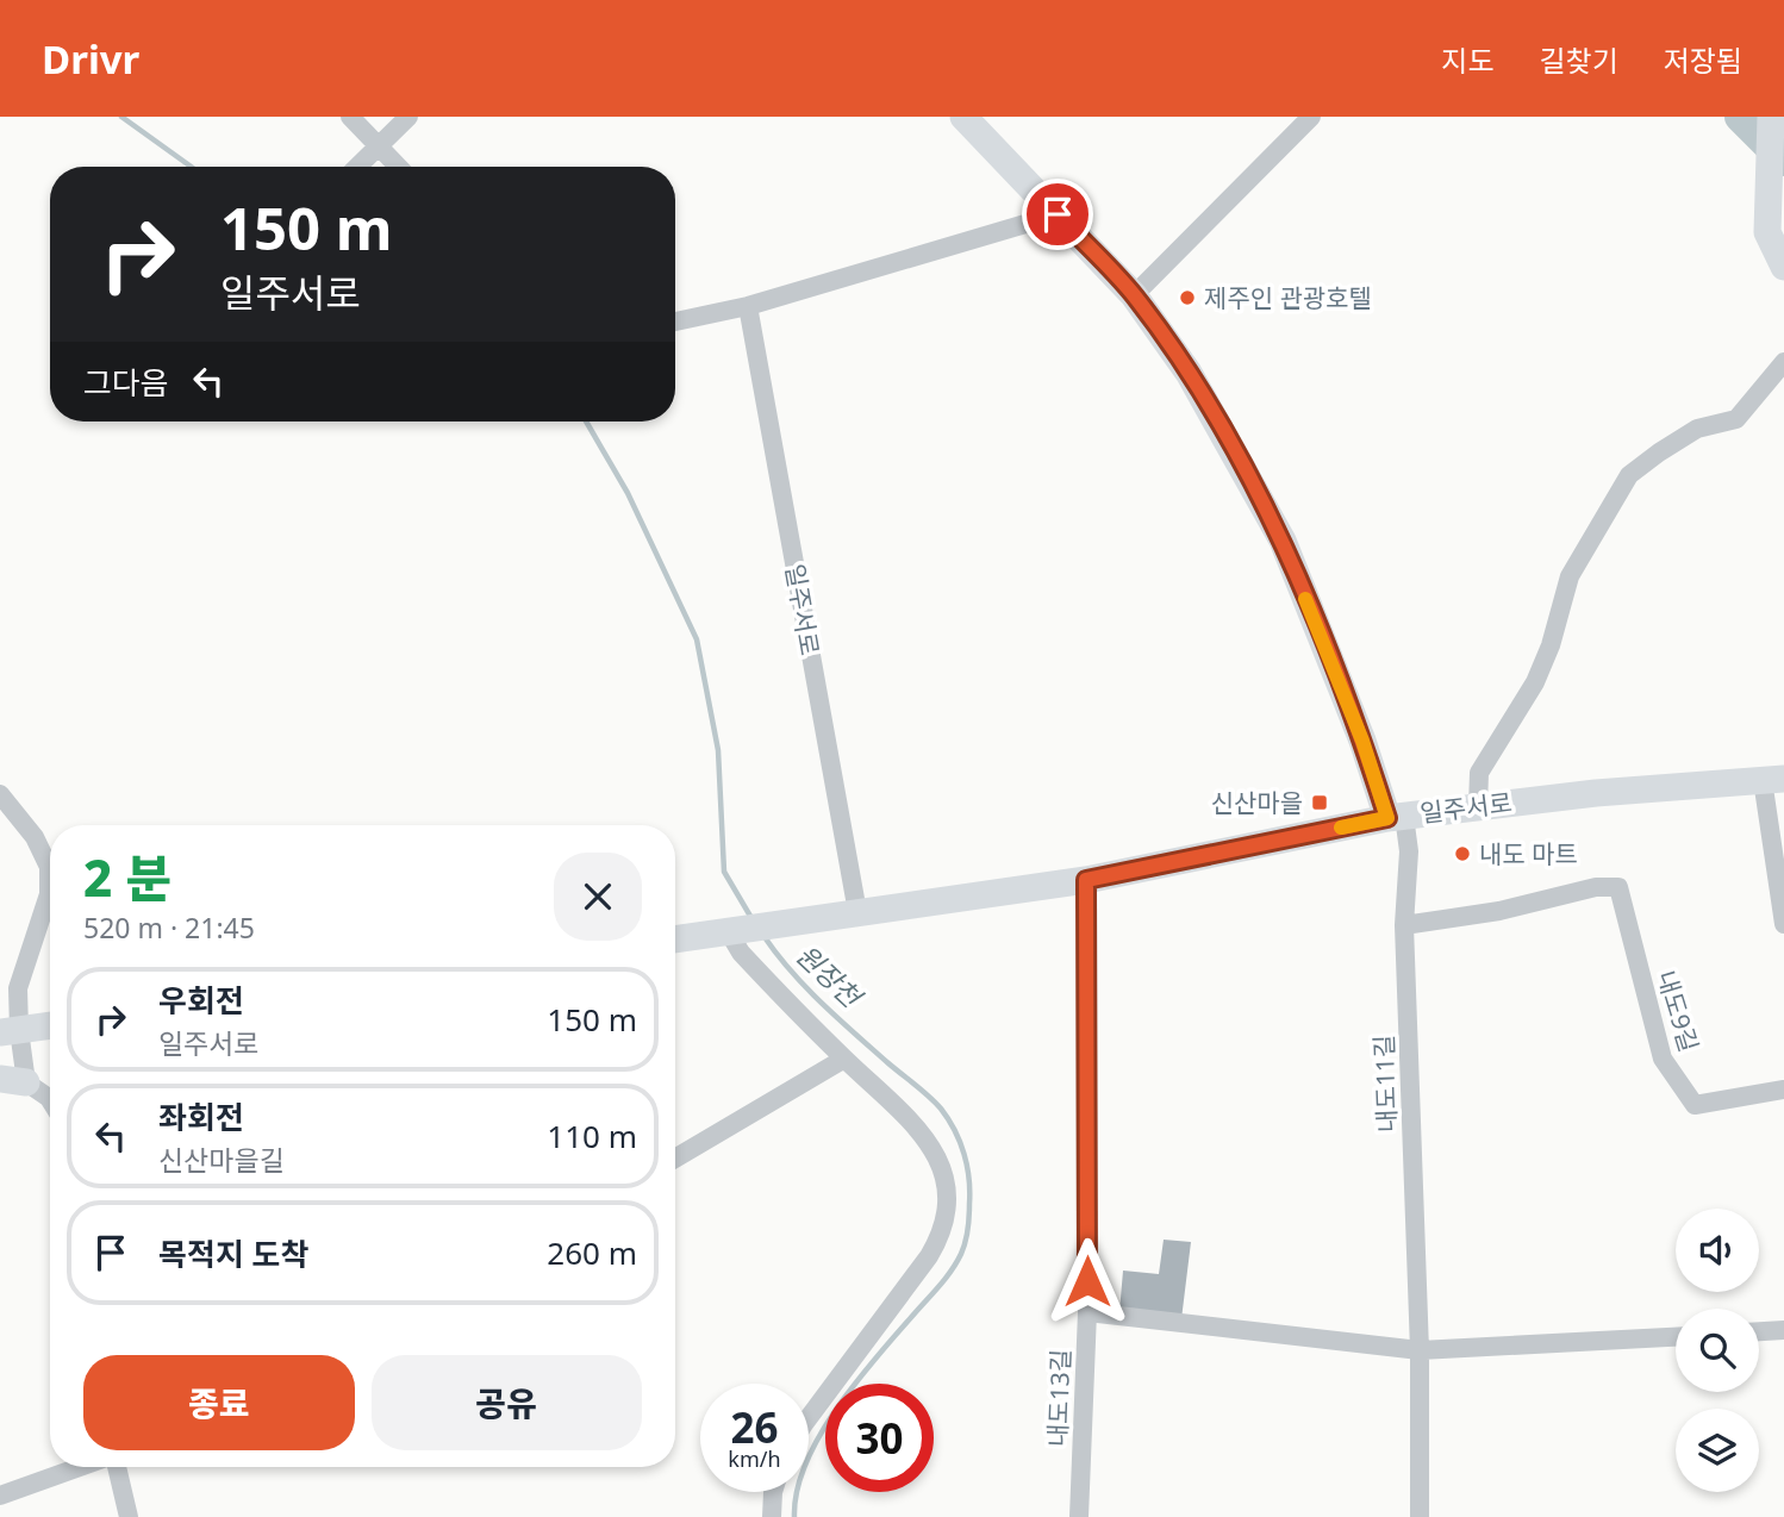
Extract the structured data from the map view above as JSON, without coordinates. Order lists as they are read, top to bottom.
{
  "streets": {
    "main road": ["일주서로"],
    "street": ["내도9길", "내도11길", "내도13길"]
  },
  "crossings": [
    ["일주서로", "내도11길"],
    ["일주서로", "내도13길"],
    ["내도9길", "내도11길"]
  ],
  "water": ["원장천"],
  "places": {
    "other": ["제주인 관광호텔", "내도 마트"],
    "transit": ["신산마을"]
  },
  "page": {
    "header": "Drivr",
    "nav": ["지도", "길찾기", "저장됨"],
    "turn": ["150 m", "일주서로"],
    "then": "그다음",
    "heading": ["2 분", "520 m · 21:45"],
    "list": [
      {
        "name": "우회전",
        "note": "일주서로",
        "value": "150 m"
      },
      {
        "name": "좌회전",
        "note": "신산마을길",
        "value": "110 m"
      },
      {
        "name": "목적지 도착",
        "value": "260 m"
      }
    ],
    "buttons": ["종료", "공유"],
    "speed": "26 km/h",
    "limit": "30"
  }
}
